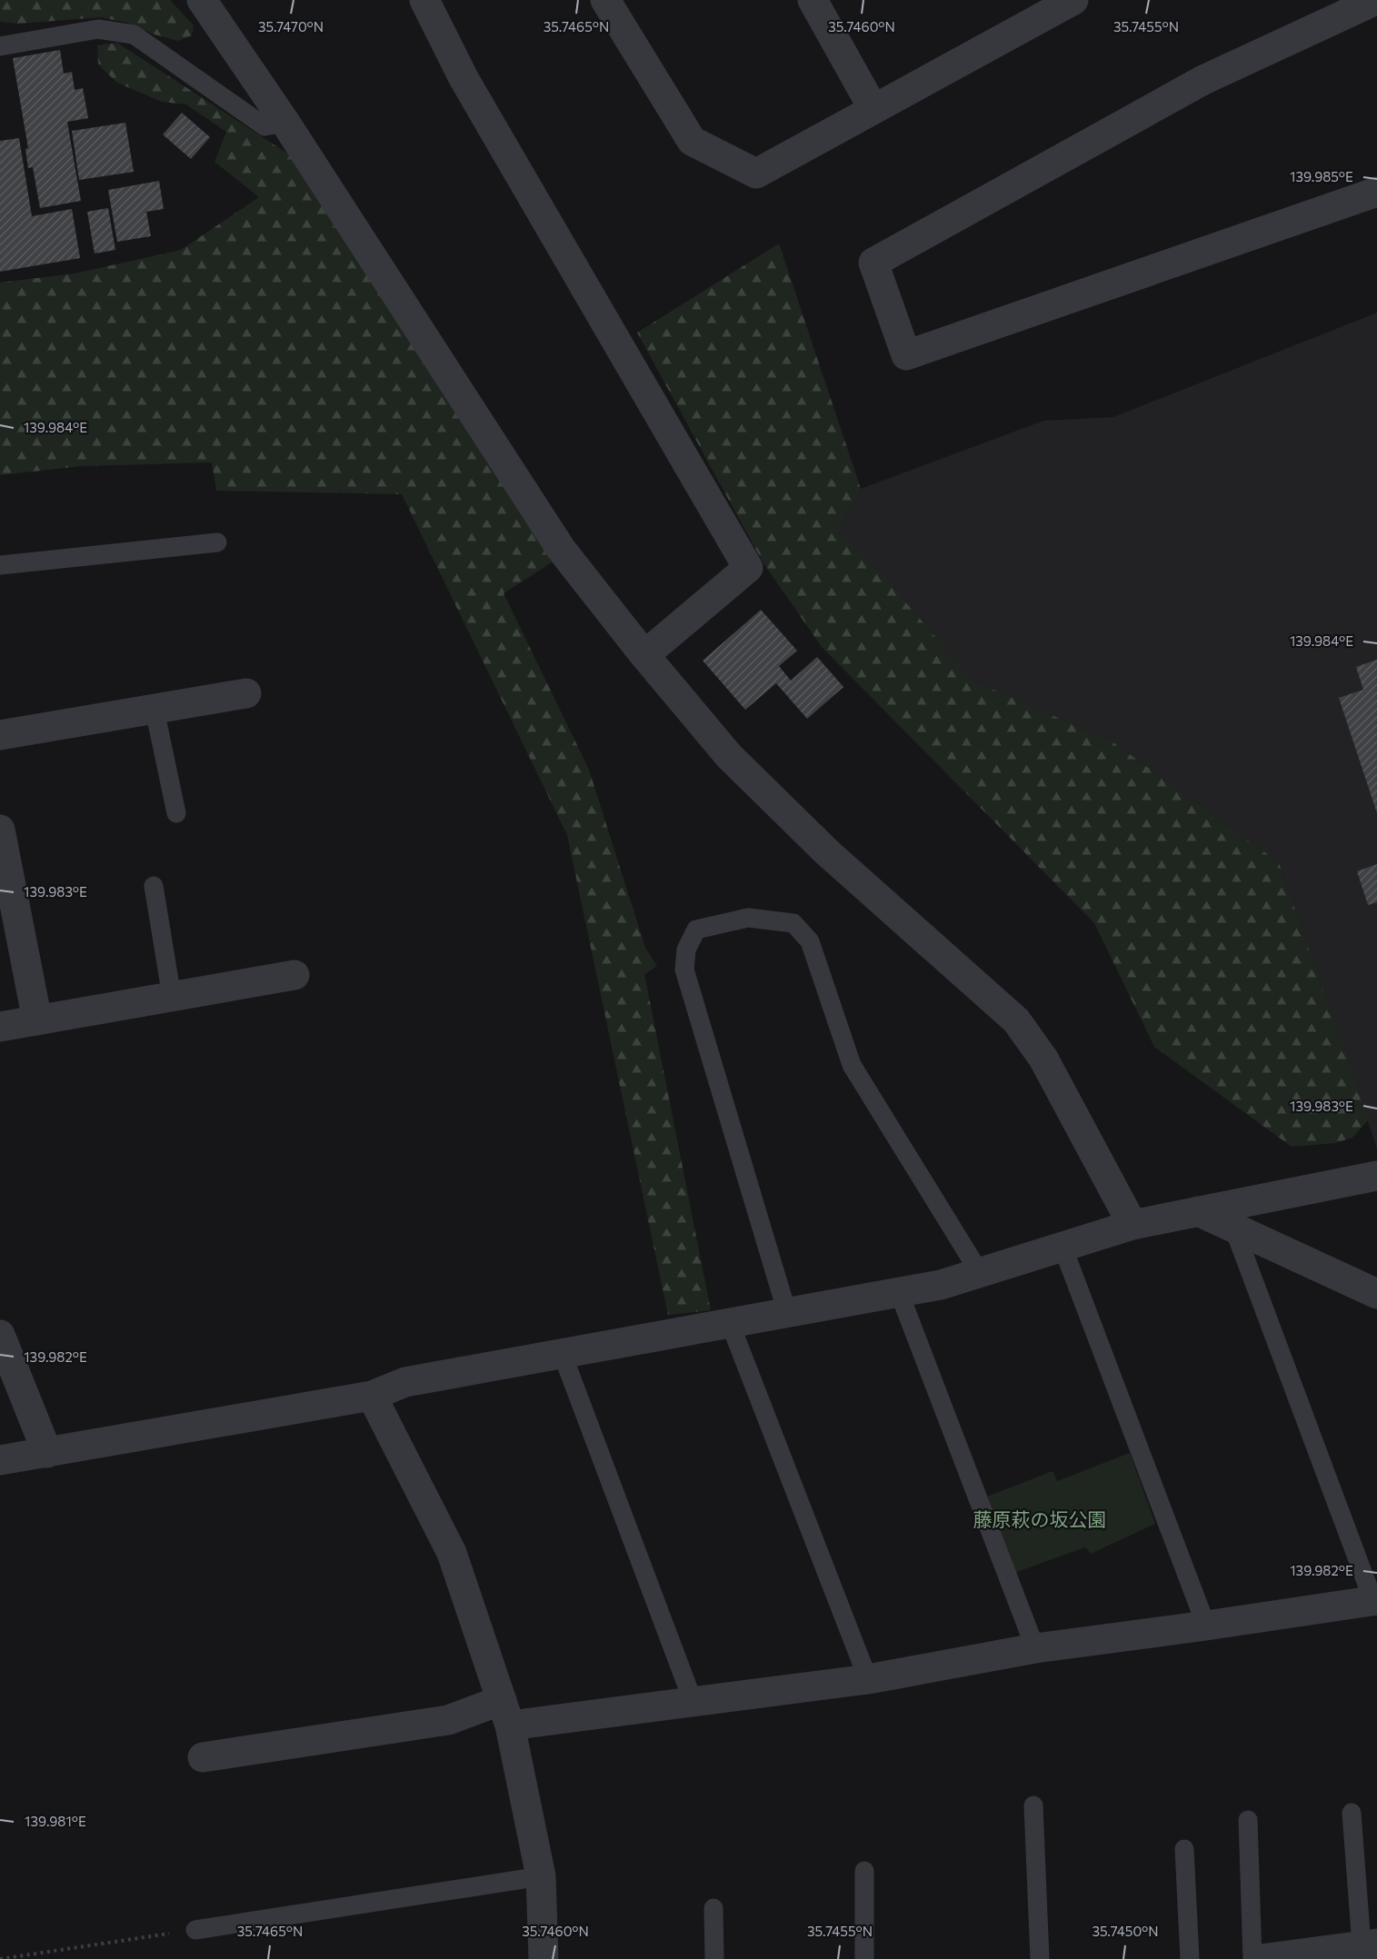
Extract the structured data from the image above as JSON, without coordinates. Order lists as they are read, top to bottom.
{
  "parks": ["藤原萩の坂公園"],
  "coordinates": [
    "35.7465°N",
    "35.7460°N",
    "35.7455°N",
    "35.7470°N",
    "139.985°E",
    "139.984°E",
    "139.983°E",
    "139.982°E",
    "139.981°E",
    "35.7450°N"
  ]
}
